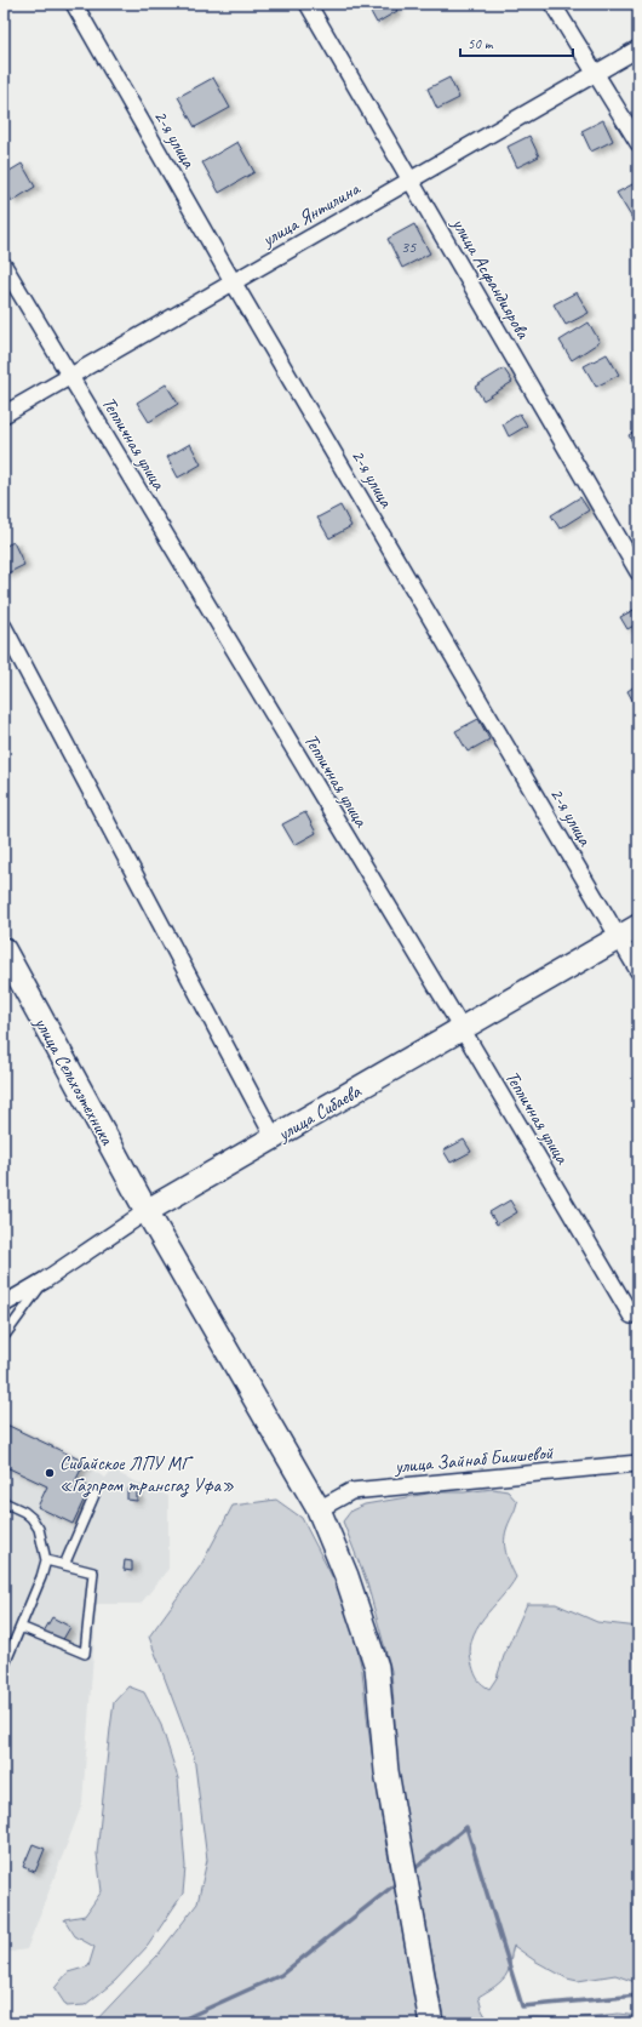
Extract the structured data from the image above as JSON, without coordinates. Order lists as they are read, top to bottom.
{
  "streets": {
    "street": [
      "2-я улица",
      "улица Янтилина",
      "улица Асфандиярова",
      "Тепличная улица",
      "улица Сельхозтехника",
      "улица Сибаева",
      "улица Зайнаб Биишевой"
    ]
  },
  "crossings": [
    ["2-я улица", "улица Янтилина"],
    ["2-я улица", "улица Сибаева"],
    ["улица Янтилина", "улица Асфандиярова"],
    ["улица Янтилина", "Тепличная улица"],
    ["Тепличная улица", "улица Сибаева"],
    ["улица Сельхозтехника", "улица Сибаева"],
    ["улица Сельхозтехника", "улица Зайнаб Биишевой"]
  ],
  "places": ["Сибайское ЛПУ МГ «Газпром трансгаз Уфа»"],
  "house_numbers": ["35"],
  "scale_bar": "50 m"
}
